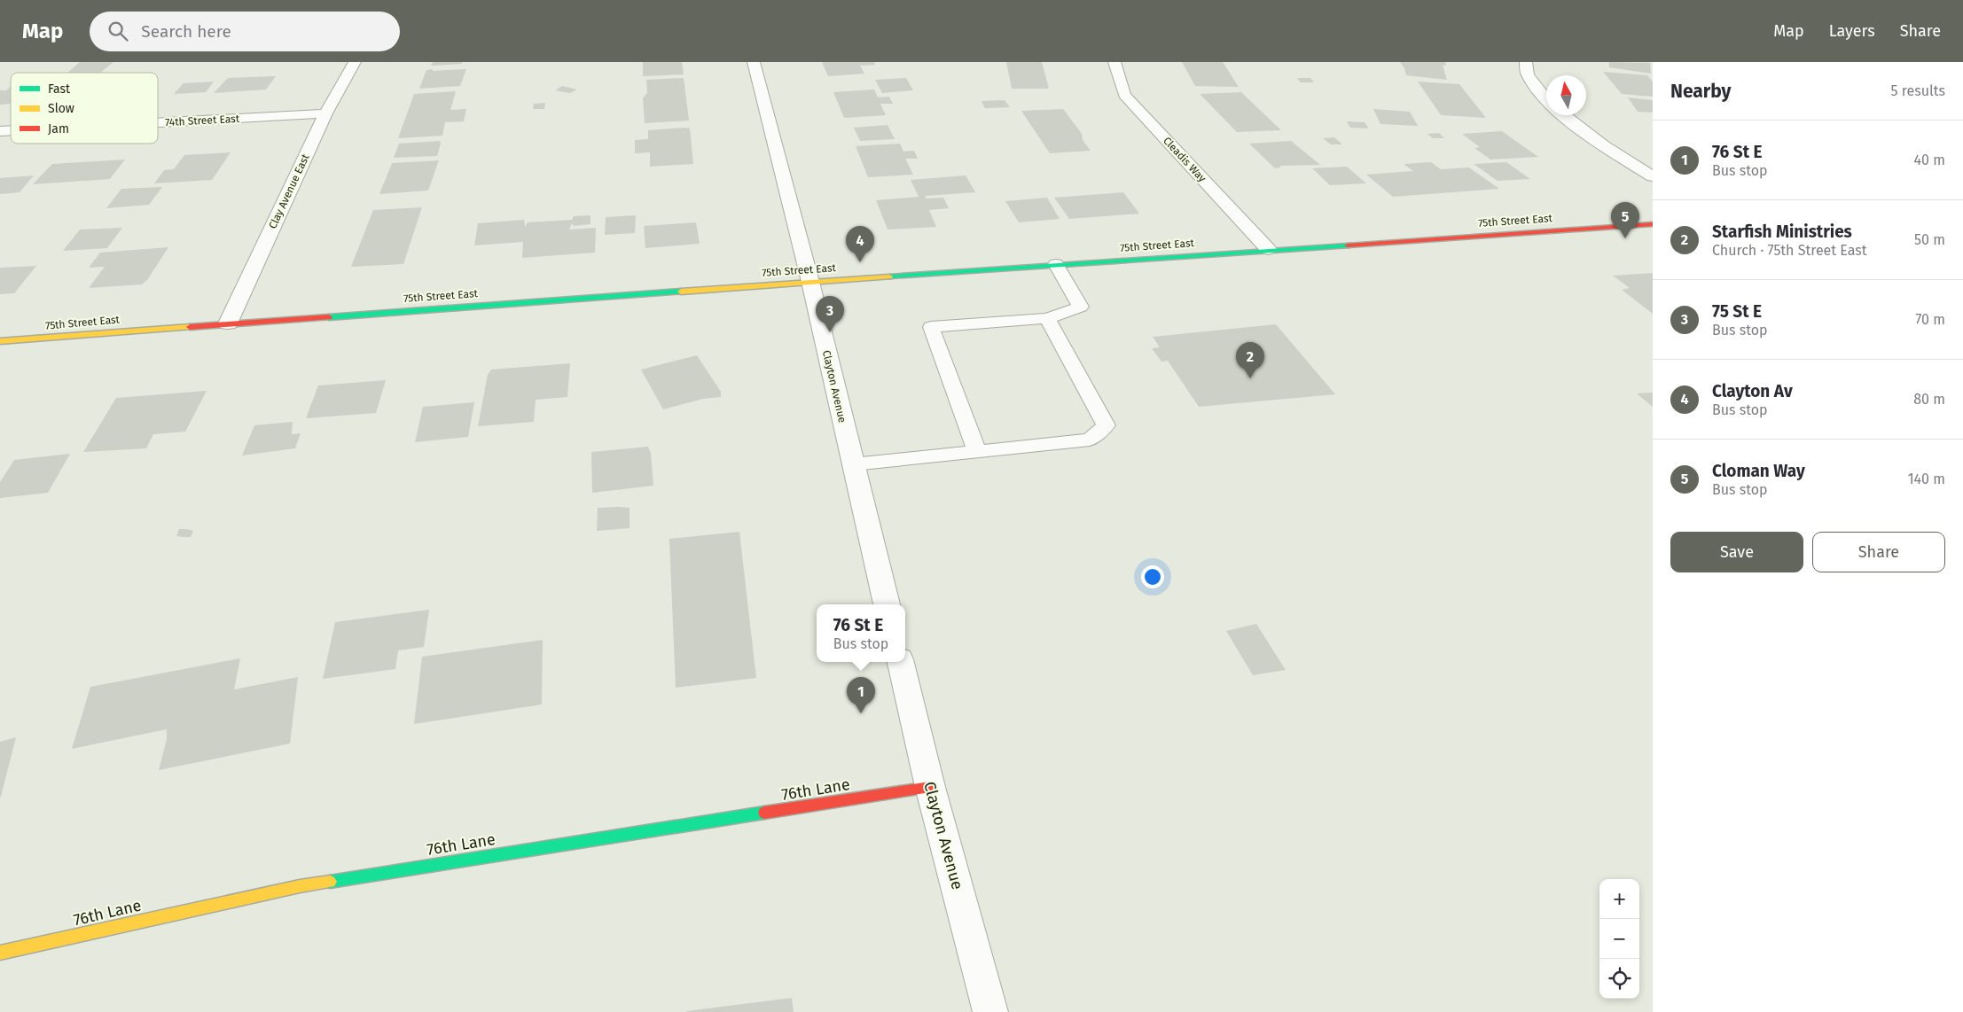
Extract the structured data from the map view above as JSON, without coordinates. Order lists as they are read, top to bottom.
{
  "streets": {
    "street": [
      "74th Street East",
      "Cleadis Way",
      "Clay Avenue East",
      "75th Street East",
      "Clayton Avenue",
      "76th Lane"
    ]
  },
  "crossings": [
    ["74th Street East", "Clay Avenue East"],
    ["Cleadis Way", "75th Street East"],
    ["Clay Avenue East", "75th Street East"],
    ["75th Street East", "Clayton Avenue"],
    ["Clayton Avenue", "76th Lane"]
  ],
  "legend": ["Fast", "Slow", "Jam"],
  "north": "top",
  "page": {
    "header": "Map",
    "search": "Search here",
    "nav": ["Map", "Layers", "Share"],
    "heading": ["Nearby", "5 results"],
    "list": [
      {
        "mark": "1",
        "name": "76 St E",
        "note": "Bus stop",
        "value": "40 m"
      },
      {
        "mark": "2",
        "name": "Starfish Ministries",
        "note": "Church · 75th Street East",
        "value": "50 m"
      },
      {
        "mark": "3",
        "name": "75 St E",
        "note": "Bus stop",
        "value": "70 m"
      },
      {
        "mark": "4",
        "name": "Clayton Av",
        "note": "Bus stop",
        "value": "80 m"
      },
      {
        "mark": "5",
        "name": "Cloman Way",
        "note": "Bus stop",
        "value": "140 m"
      }
    ],
    "pins": [
      "5",
      "4",
      "3",
      "2",
      "1"
    ],
    "buttons": ["Save", "Share"],
    "popup": ["76 St E", "Bus stop"],
    "map_buttons": ["+", "−"]
  }
}
